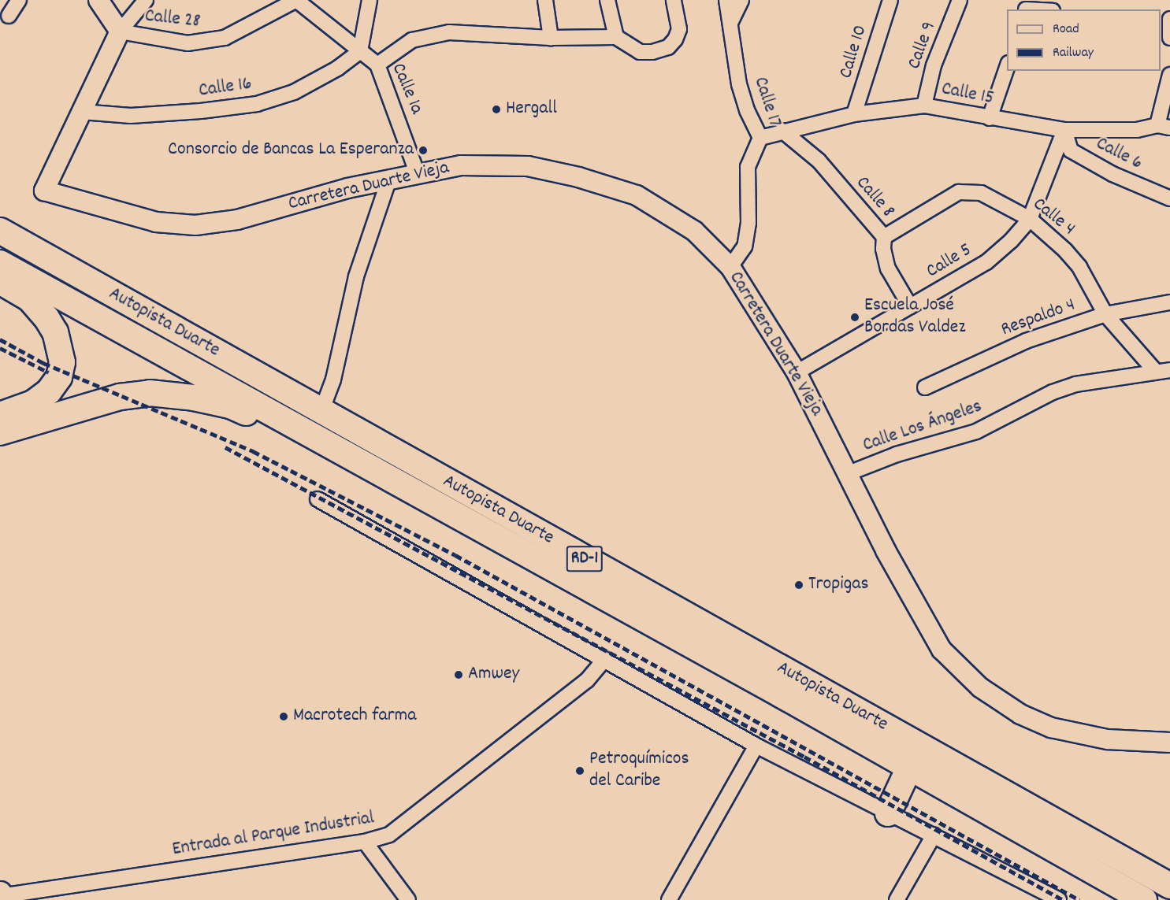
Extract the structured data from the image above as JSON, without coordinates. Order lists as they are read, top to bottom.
{
  "streets": {
    "highway": ["Autopista Duarte", "RD-1"],
    "main road": ["Carretera Duarte Vieja"],
    "street": [
      "Calle 28",
      "Calle 9",
      "Calle 10",
      "Calle 16",
      "Calle 1a",
      "Calle 15",
      "Calle 17",
      "Calle 6",
      "Calle 8",
      "Calle 4",
      "Calle 5",
      "Respaldo 4",
      "Calle Los Ángeles",
      "Entrada al Parque Industrial"
    ]
  },
  "crossings": [
    ["Calle 28", "Calle 1a"],
    ["Calle 28", "Carretera Duarte Vieja"],
    ["Calle 9", "Calle 15"],
    ["Calle 10", "Calle 15"],
    ["Calle 16", "Calle 1a"],
    ["Calle 16", "Carretera Duarte Vieja"],
    ["Calle 1a", "Carretera Duarte Vieja"],
    ["Calle 15", "Calle 17"],
    ["Calle 15", "Calle 6"],
    ["Calle 15", "Calle 8"],
    ["Calle 15", "Calle 5"],
    ["Calle 17", "Carretera Duarte Vieja"],
    ["Calle 6", "Calle 5"],
    ["Carretera Duarte Vieja", "Calle 5"],
    ["Carretera Duarte Vieja", "Calle Los Ángeles"],
    ["Calle 8", "Calle 4"],
    ["Calle 8", "Calle 5"],
    ["Calle 4", "Calle 5"],
    ["Calle 4", "Respaldo 4"],
    ["Calle 4", "Calle Los Ángeles"]
  ],
  "places": [
    "Hergall",
    "Consorcio de Bancas La Esperanza",
    "Escuela José Bordas Valdez",
    "Tropigas",
    "Amwey",
    "Macrotech farma",
    "Petroquímicos del Caribe"
  ],
  "legend": ["Road", "Railway"]
}
